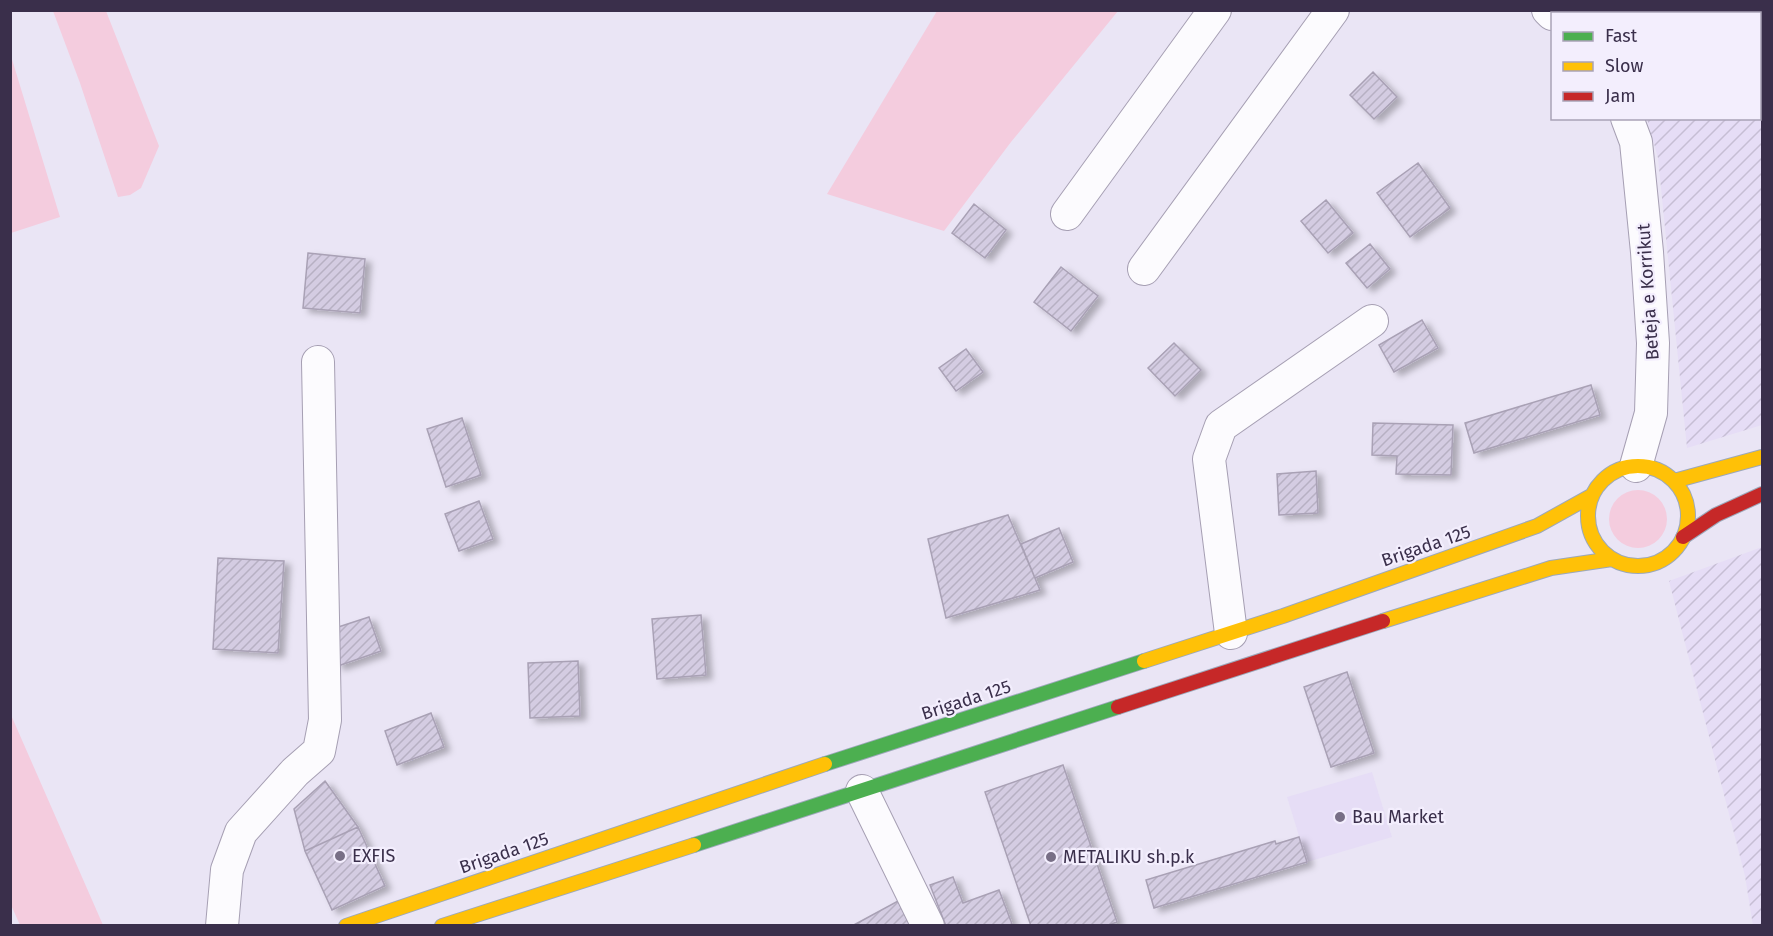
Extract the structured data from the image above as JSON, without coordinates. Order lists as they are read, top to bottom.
{
  "streets": {
    "main road": ["Brigada 125"],
    "street": ["Beteja e Korrikut"]
  },
  "crossings": [
    ["Beteja e Korrikut", "Brigada 125"]
  ],
  "places": ["Bau Market", "EXFIS", "METALIKU sh.p.k"],
  "legend": ["Fast", "Slow", "Jam"]
}
